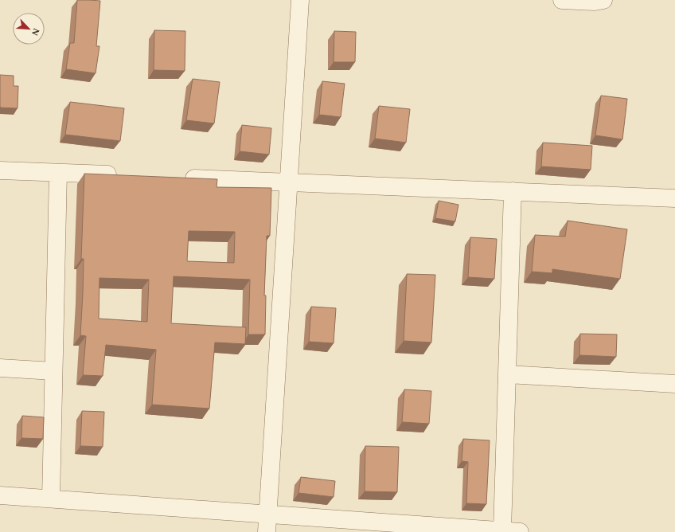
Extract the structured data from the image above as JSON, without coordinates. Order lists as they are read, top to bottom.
{
  "north": "bottom right"
}
